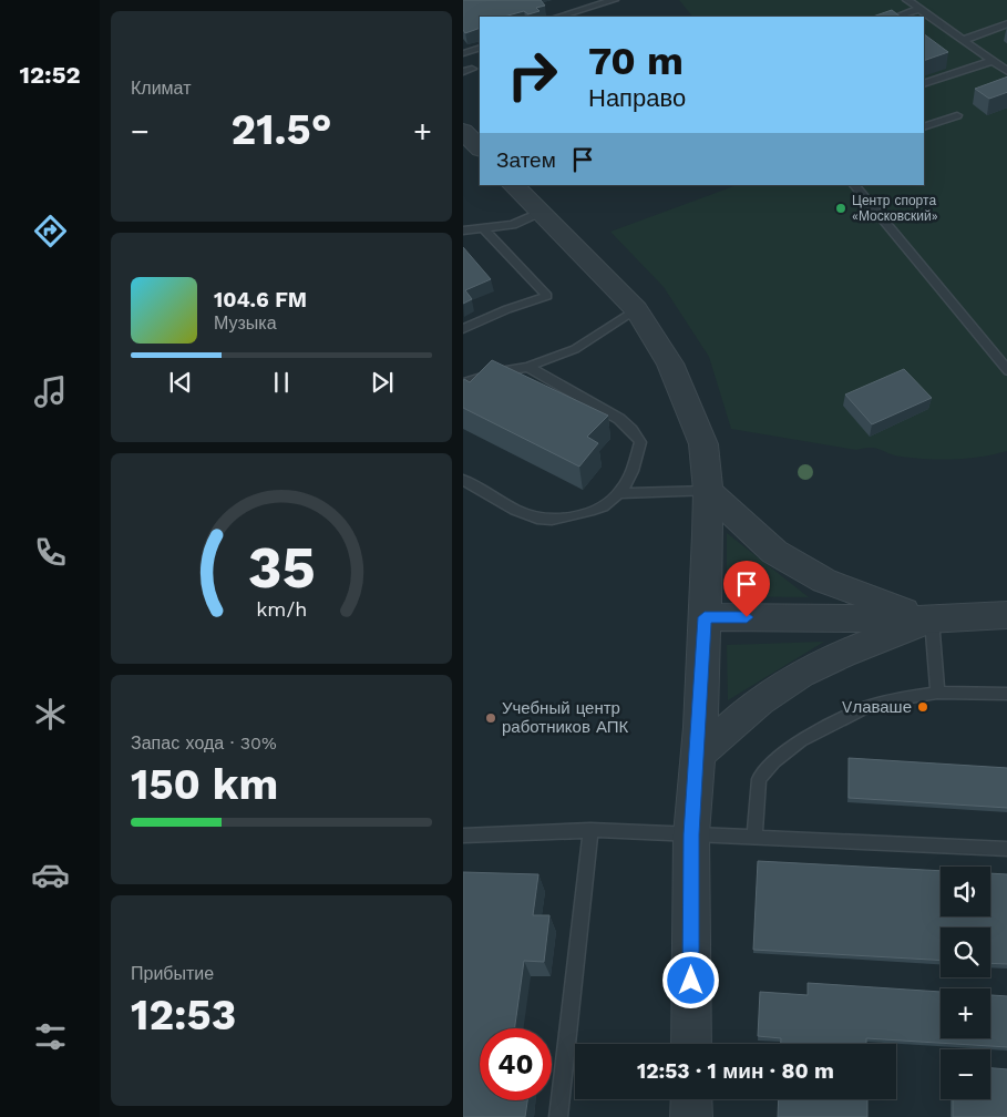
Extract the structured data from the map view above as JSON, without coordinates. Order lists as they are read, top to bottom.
{
  "places": ["Центр спорта «Московский»", "Vлаваше", "Учебный центр работников АПК"],
  "page": {
    "tabs": "12:52",
    "tile": [
      "Климат",
      ["Запас хода · 30%", "150 km"],
      ["Прибытие", "12:53"]
    ],
    "turn": ["70 m", "Направо"],
    "heat": ["−", "21.5°", "+"],
    "then": "Затем",
    "song": ["104.6 FM", "Музыка"],
    "map_buttons": ["+", "−"],
    "limit": "40",
    "trip": "12:53 · 1 мин · 80 m",
    "gauge": ["35", "km/h"]
  }
}
